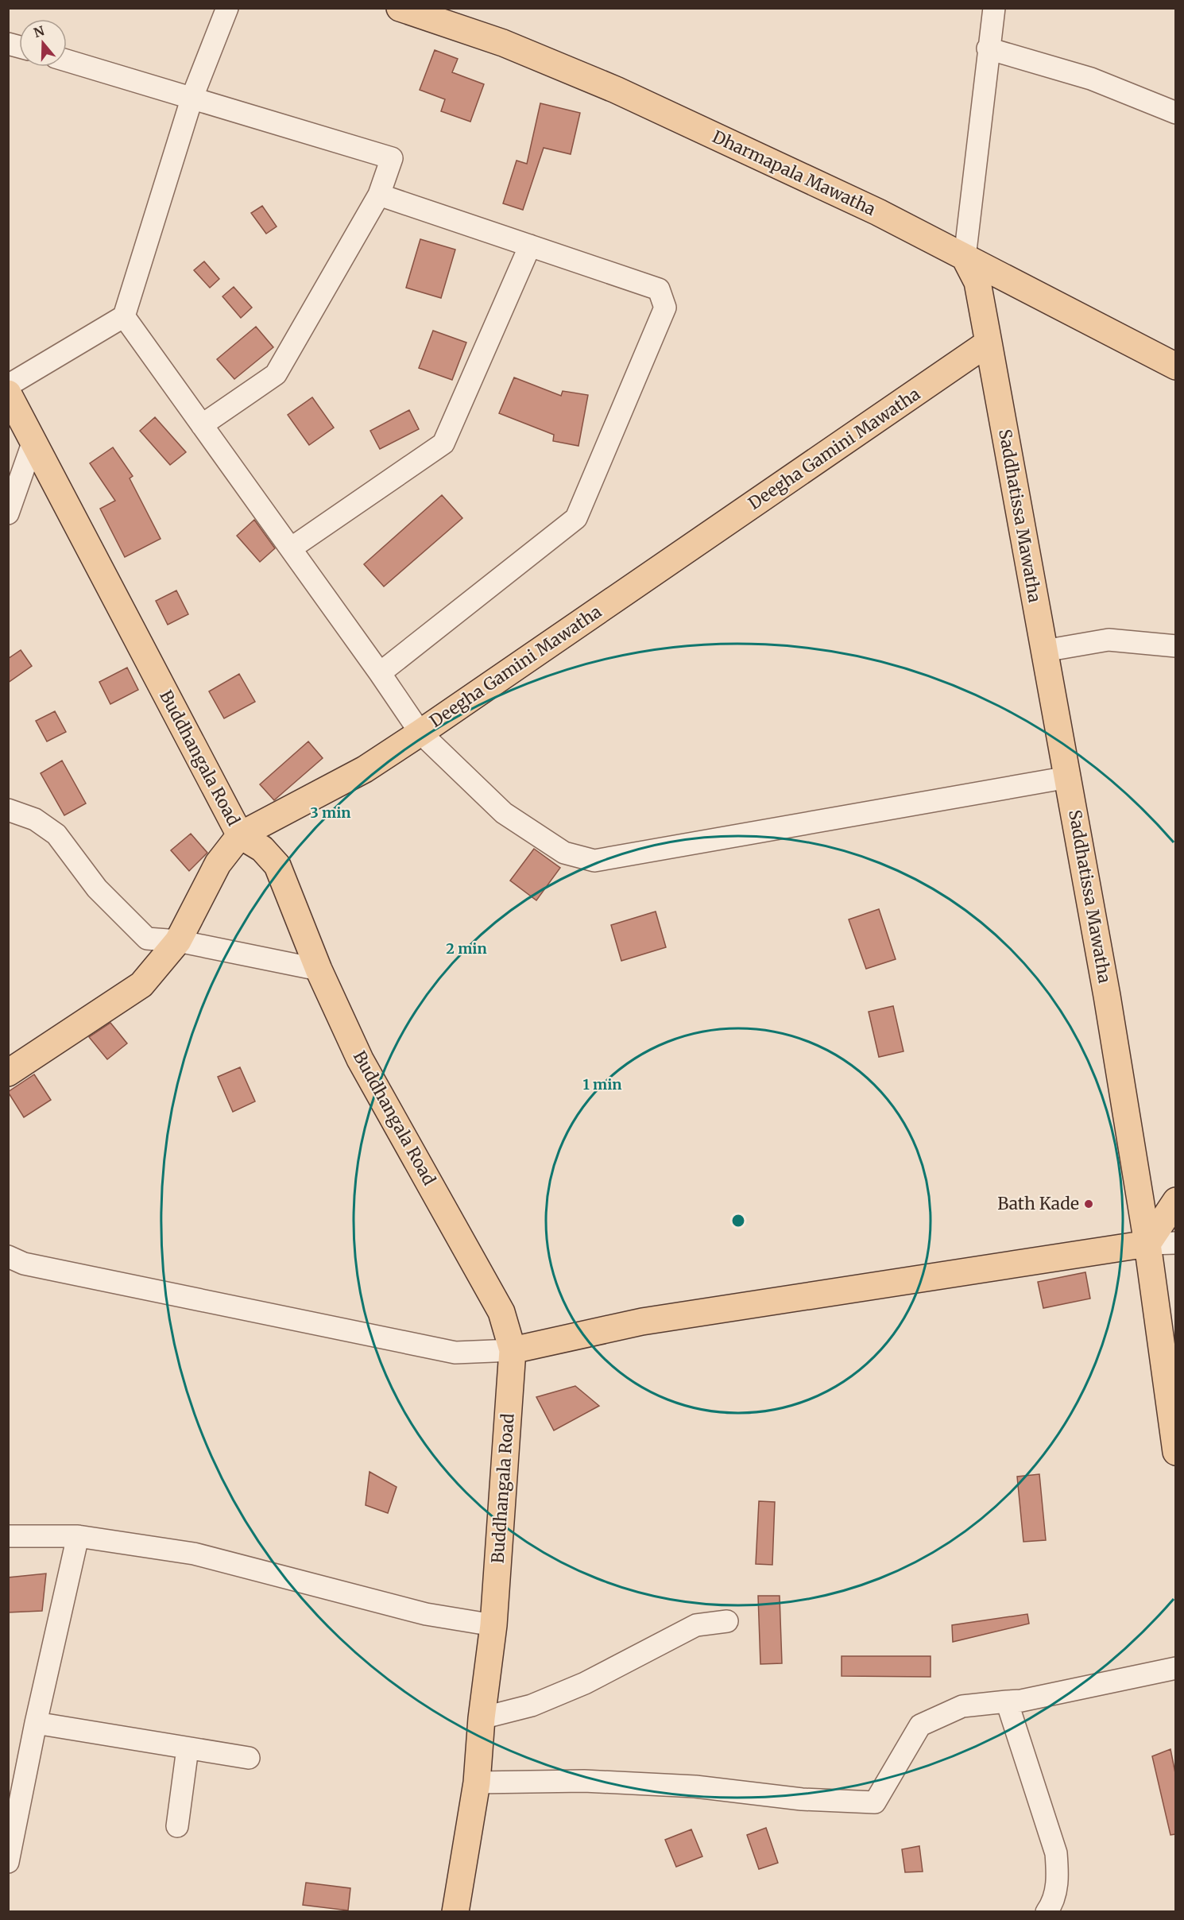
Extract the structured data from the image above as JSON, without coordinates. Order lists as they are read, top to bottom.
{
  "streets": {
    "main road": [
      "Dharmapala Mawatha",
      "Deegha Gamini Mawatha",
      "Saddhatissa Mawatha",
      "Buddhangala Road"
    ]
  },
  "crossings": [
    ["Deegha Gamini Mawatha", "Saddhatissa Mawatha"],
    ["Deegha Gamini Mawatha", "Buddhangala Road"]
  ],
  "places": ["Bath Kade"],
  "north": "top",
  "rings": ["3 min", "2 min", "1 min"]
}
